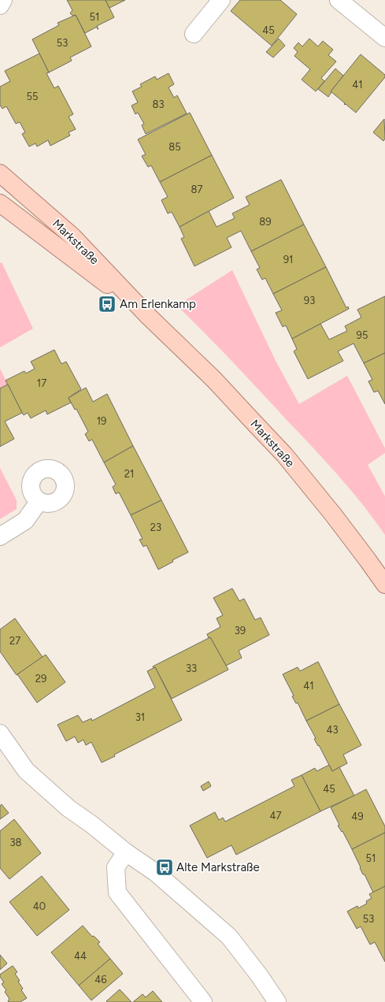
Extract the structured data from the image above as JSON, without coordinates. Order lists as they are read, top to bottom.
{
  "streets": {
    "main road": ["Markstraße"]
  },
  "places": {
    "bus stop": ["Am Erlenkamp", "Alte Markstraße"]
  },
  "house_numbers": [
    "51",
    "45",
    "53",
    "41",
    "55",
    "83",
    "85",
    "87",
    "89",
    "91",
    "93",
    "95",
    "17",
    "19",
    "21",
    "23",
    "39",
    "27",
    "33",
    "29",
    "41",
    "31",
    "43",
    "45",
    "47",
    "49",
    "38",
    "51",
    "40",
    "53",
    "44",
    "46"
  ]
}
